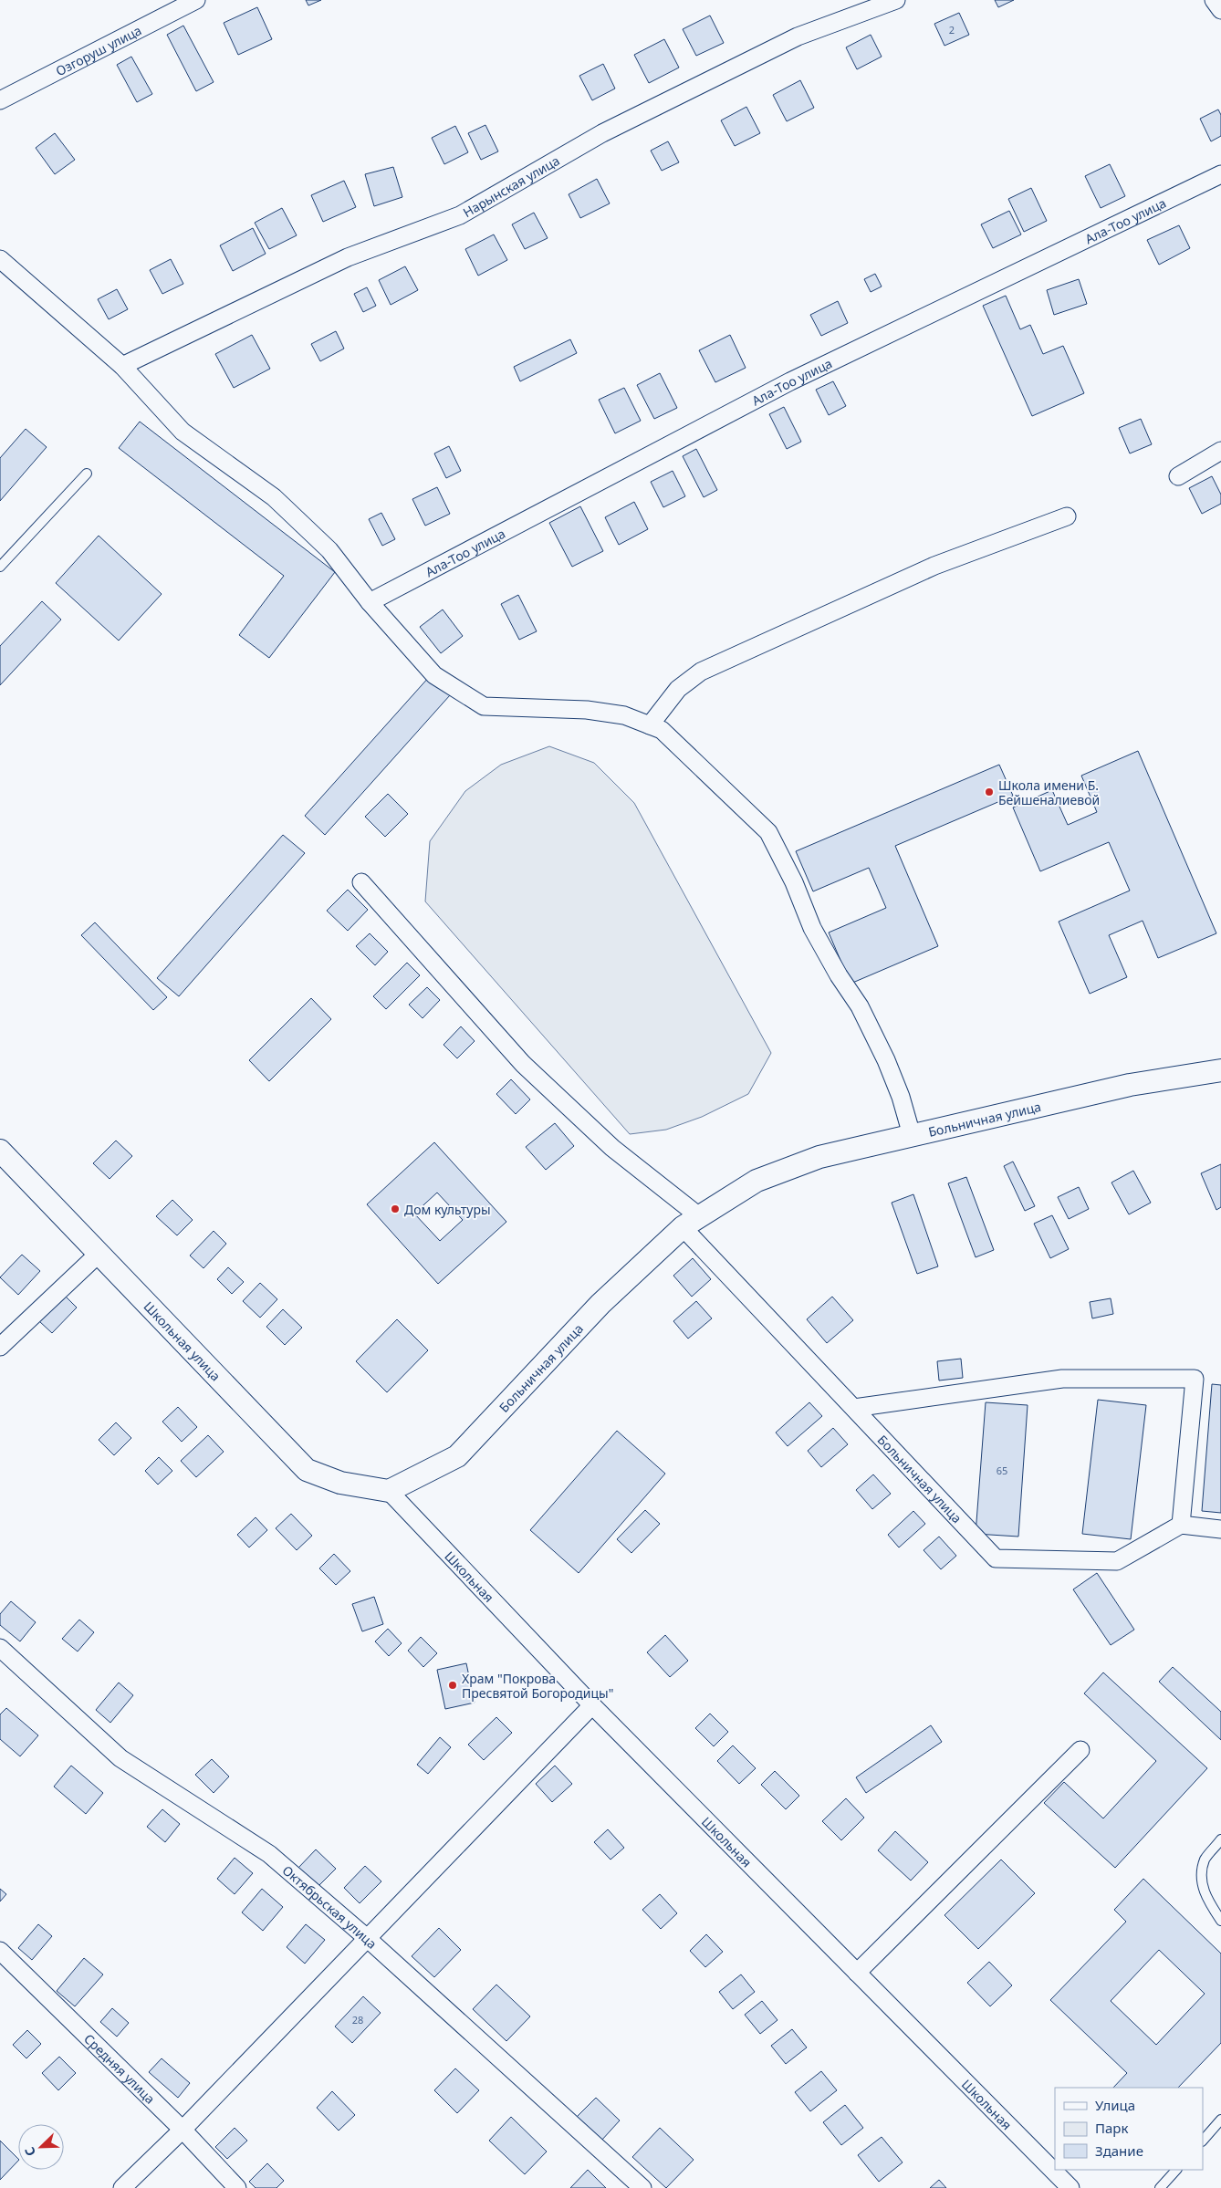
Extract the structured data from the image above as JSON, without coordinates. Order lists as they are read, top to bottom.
{
  "streets": {
    "street": [
      "Озгоруш улица",
      "Нарынская улица",
      "Ала-Тоо улица",
      "Больничная улица",
      "Школьная улица",
      "Школьная",
      "Октябрьская улица",
      "Средняя улица"
    ]
  },
  "crossings": [
    ["Больничная улица", "Школьная улица"],
    ["Больничная улица", "Школьная"],
    ["Школьная улица", "Школьная"]
  ],
  "places": ["Школа имени Б. Бейшеналиевой", "Дом культуры", "Храм \"Покрова Пресвятой Богородицы\""],
  "house_numbers": ["2", "65", "28"],
  "legend": ["Улица", "Парк", "Здание"],
  "north": "bottom left"
}
